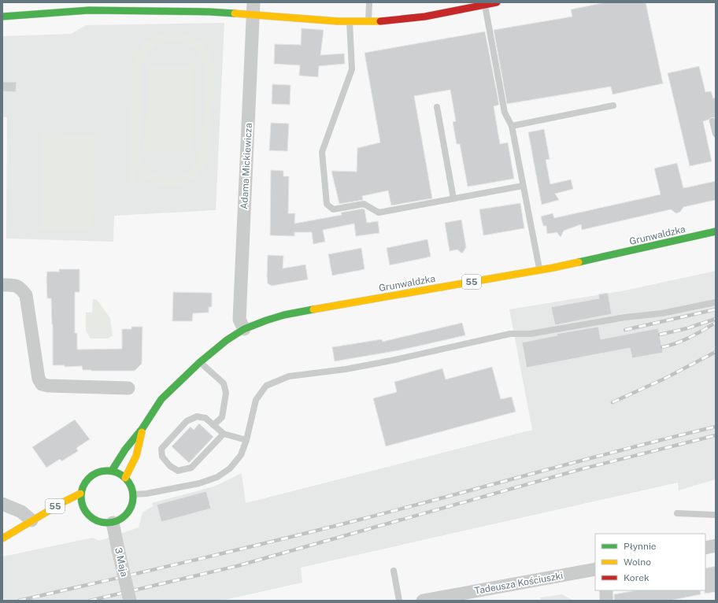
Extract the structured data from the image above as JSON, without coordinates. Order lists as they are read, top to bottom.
{
  "streets": {
    "main road": ["Grunwaldzka", "55"],
    "street": ["Adama Mickiewicza", "3 Maja", "Tadeusza Kościuszki"]
  },
  "crossings": [
    ["Adama Mickiewicza", "Grunwaldzka"],
    ["Grunwaldzka", "55"],
    ["Grunwaldzka", "3 Maja"],
    ["55", "3 Maja"]
  ],
  "legend": ["Płynnie", "Wolno", "Korek"]
}
